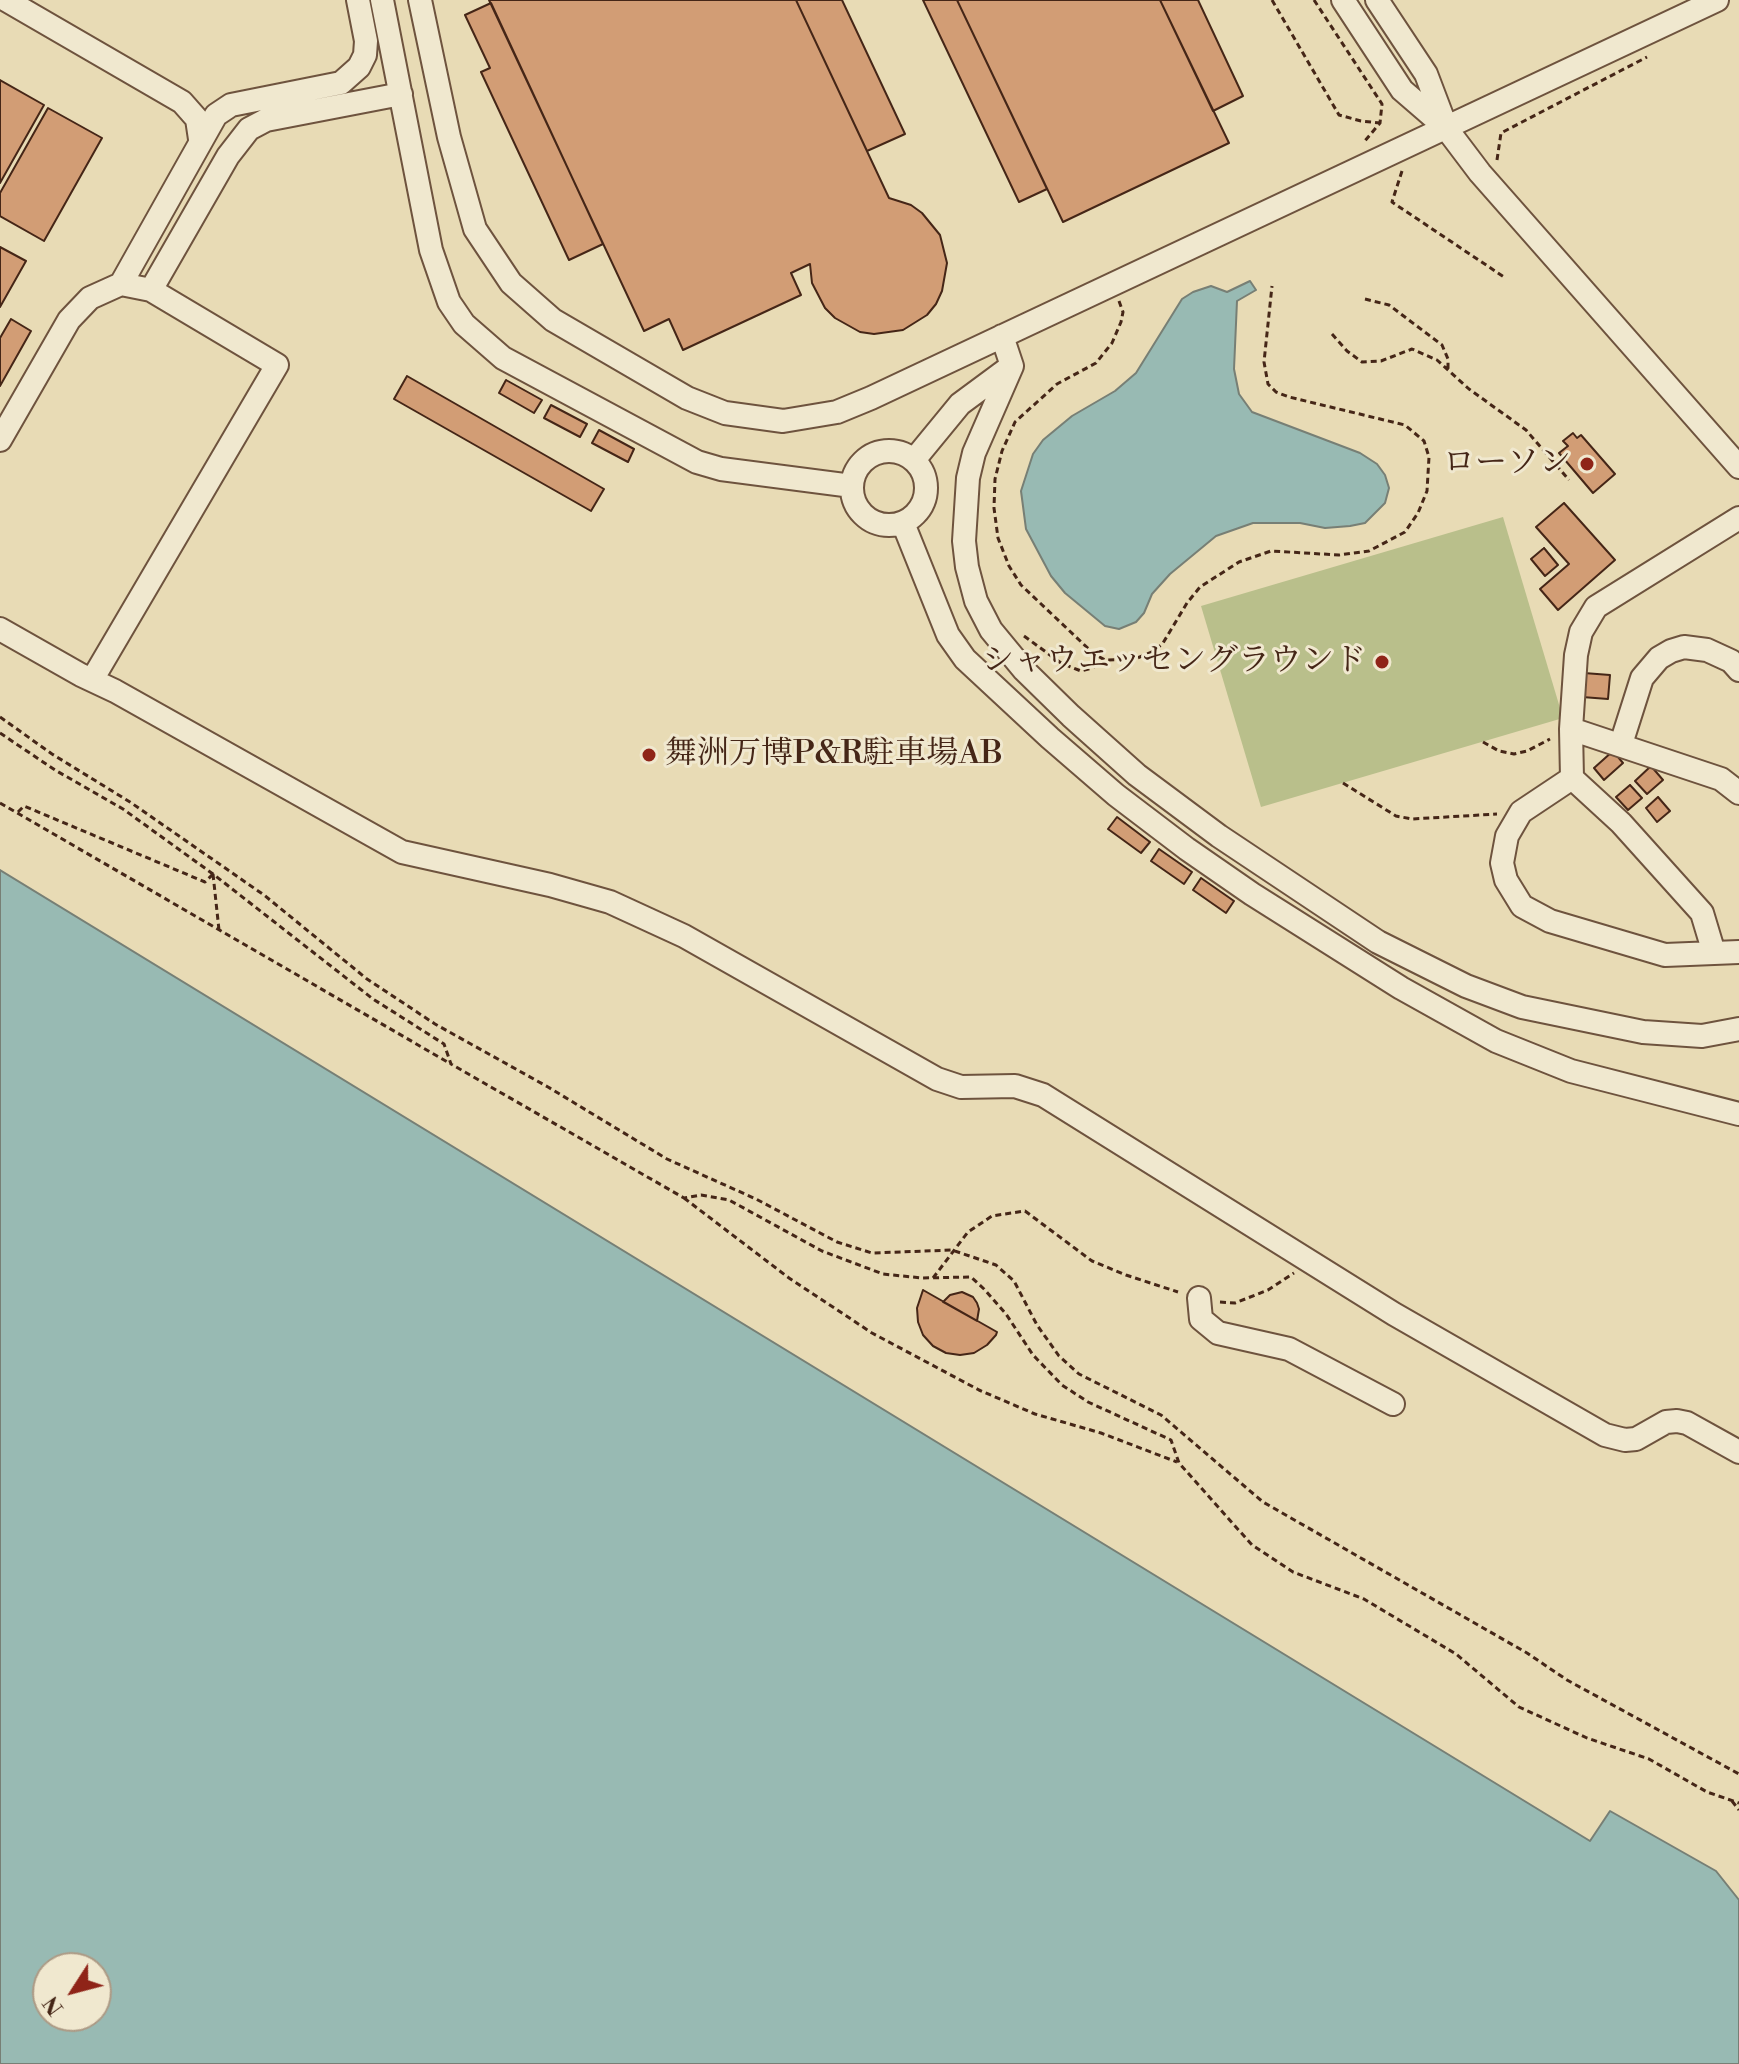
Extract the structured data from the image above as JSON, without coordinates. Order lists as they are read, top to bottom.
{
  "places": ["ローソン", "シャウエッセングラウンド", "舞洲万博P&R駐車場AB"],
  "north": "bottom left"
}
